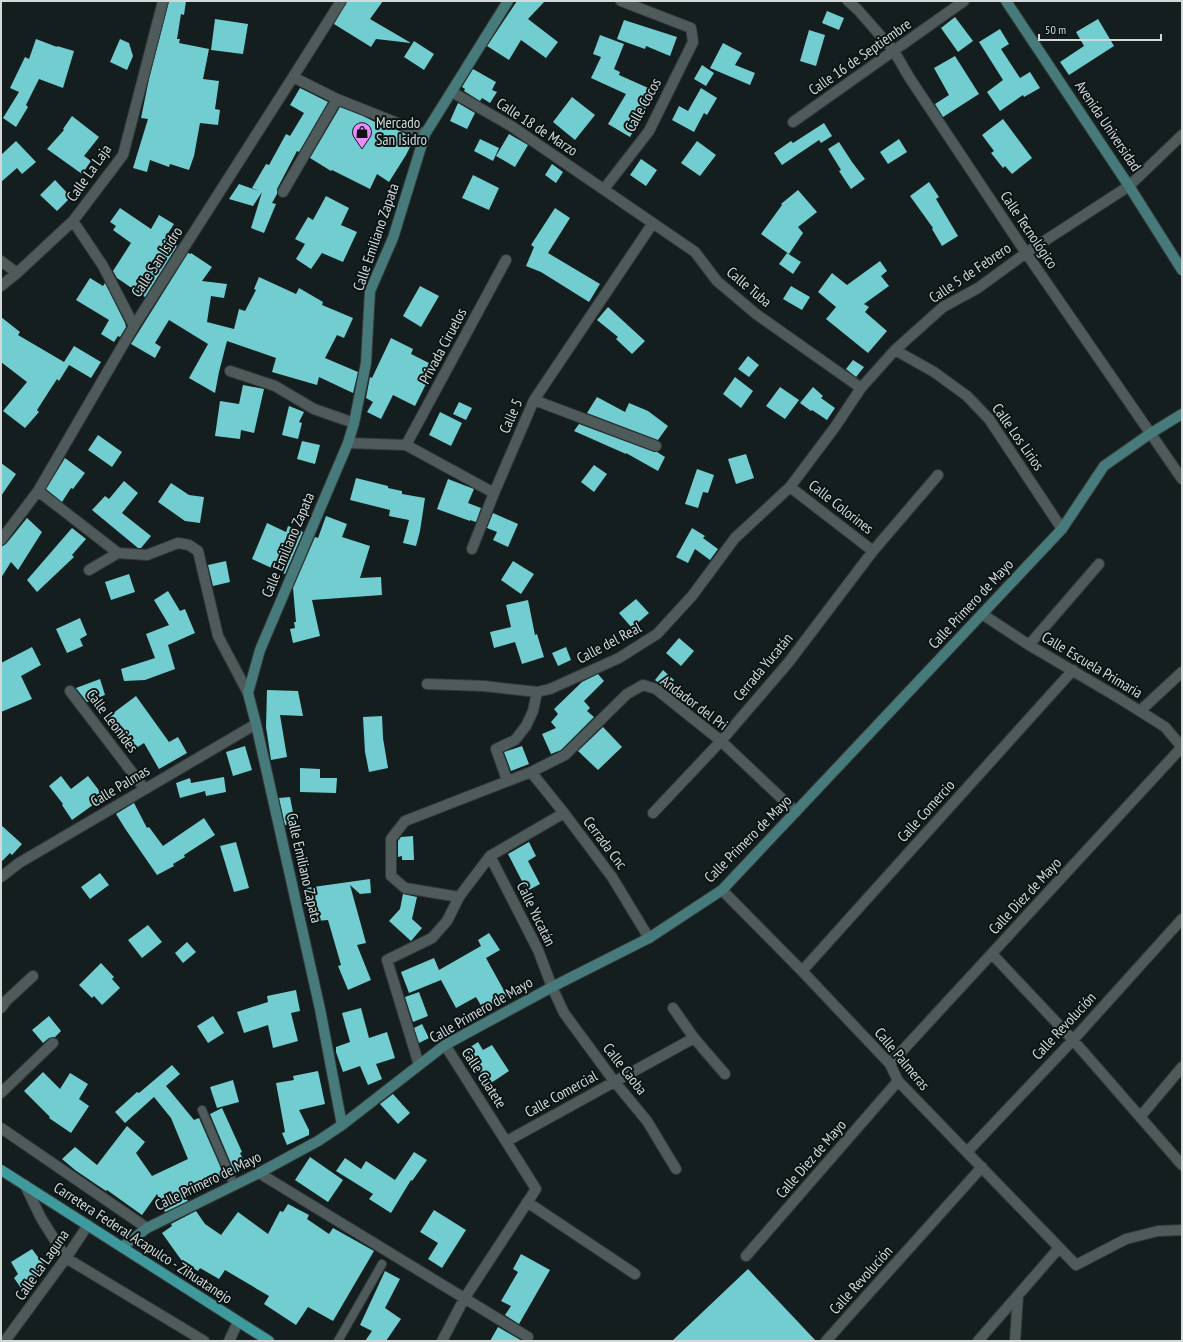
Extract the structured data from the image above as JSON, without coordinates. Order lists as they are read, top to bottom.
{
  "streets": {
    "main road": ["Carretera Federal Acapulco - Zihuatanejo"],
    "street": [
      "Calle 16 de Septiembre",
      "Calle Cocos",
      "Avenida Universidad",
      "Calle 18 de Marzo",
      "Calle La Laja",
      "Calle Tecnológico",
      "Calle Emiliano Zapata",
      "Calle San Isidro",
      "Calle 5 de Febrero",
      "Calle Tuba",
      "Privada Ciruelos",
      "Calle 5",
      "Calle Los Lirios",
      "Calle Colorines",
      "Calle Primero de Mayo",
      "Calle del Real",
      "Calle Escuela Primaria",
      "Cerrada Yucatán",
      "Andador del Pri",
      "Calle Leonides",
      "Calle Palmas",
      "Calle Comercio",
      "Cerrada Cnc",
      "Calle Diez de Mayo",
      "Calle Yucatán",
      "Calle Revolución",
      "Calle Palmeras",
      "Calle Caoba",
      "Calle Cuatete",
      "Calle Comercial",
      "Calle La Laguna"
    ]
  },
  "crossings": [
    ["Calle 16 de Septiembre", "Calle Tecnológico"],
    ["Calle Cocos", "Calle 18 de Marzo"],
    ["Calle Cocos", "Calle Tuba"],
    ["Avenida Universidad", "Calle 5 de Febrero"],
    ["Calle 18 de Marzo", "Calle Emiliano Zapata"],
    ["Calle 18 de Marzo", "Calle Tuba"],
    ["Calle Tecnológico", "Calle 5 de Febrero"],
    ["Calle Tecnológico", "Calle Primero de Mayo"],
    ["Calle Emiliano Zapata", "Calle Primero de Mayo"],
    ["Calle Emiliano Zapata", "Calle Palmas"],
    ["Calle 5 de Febrero", "Calle Tuba"],
    ["Calle 5 de Febrero", "Calle Los Lirios"],
    ["Calle 5 de Febrero", "Calle Colorines"],
    ["Calle 5 de Febrero", "Calle del Real"],
    ["Calle Tuba", "Calle 5"],
    ["Calle Los Lirios", "Calle Primero de Mayo"],
    ["Calle Colorines", "Calle del Real"],
    ["Calle Colorines", "Cerrada Yucatán"],
    ["Calle Primero de Mayo", "Calle Escuela Primaria"],
    ["Calle Primero de Mayo", "Andador del Pri"],
    ["Calle Primero de Mayo", "Cerrada Cnc"],
    ["Calle Primero de Mayo", "Calle Yucatán"],
    ["Calle Primero de Mayo", "Calle Palmeras"],
    ["Calle Primero de Mayo", "Calle Caoba"],
    ["Calle Primero de Mayo", "Calle Cuatete"],
    ["Calle Primero de Mayo", "Carretera Federal Acapulco - Zihuatanejo"],
    ["Calle Escuela Primaria", "Calle Comercio"],
    ["Calle Escuela Primaria", "Calle Diez de Mayo"],
    ["Cerrada Yucatán", "Andador del Pri"],
    ["Andador del Pri", "Cerrada Cnc"],
    ["Calle Leonides", "Calle Palmas"],
    ["Calle Comercio", "Calle Palmeras"],
    ["Calle Diez de Mayo", "Calle Palmeras"],
    ["Calle Yucatán", "Calle Caoba"],
    ["Calle Revolución", "Calle Palmeras"],
    ["Calle Caoba", "Calle Comercial"],
    ["Calle Cuatete", "Calle Comercial"],
    ["Carretera Federal Acapulco - Zihuatanejo", "Calle La Laguna"]
  ],
  "places": {
    "shop": ["Mercado San Isidro"]
  },
  "scale_bar": "50 m"
}
